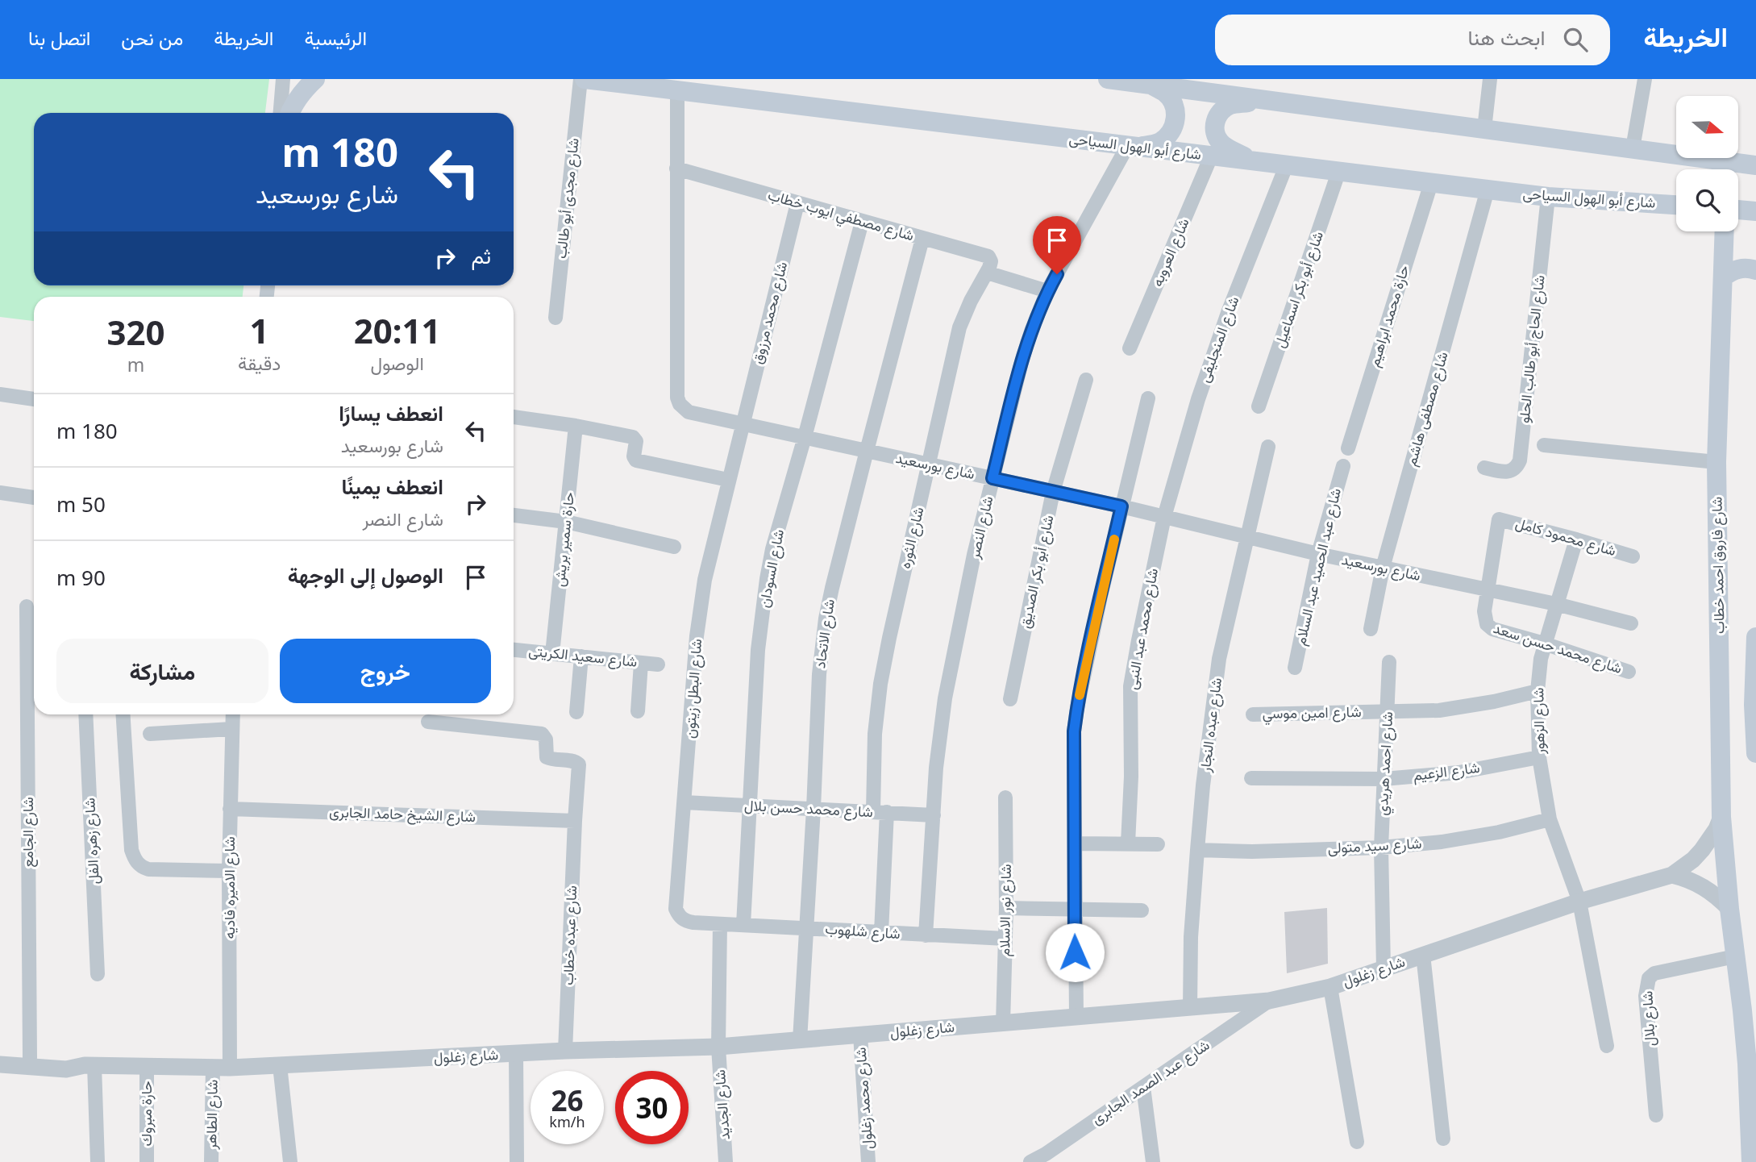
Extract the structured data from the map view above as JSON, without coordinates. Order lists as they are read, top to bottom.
{
  "streets": {
    "main road": ["شارع أبو الهول السياحى", "شارع فاروق احمد خطاب"],
    "street": [
      "شارع مجدى أبو طالب",
      "شارع مصطفي ايوب خطاب",
      "شارع العروبه",
      "شارع أبو بكر اسماعيل",
      "شارع محمد مرزوق",
      "حارة محمد ابراهيم",
      "شارع المنجليفى",
      "شارع الحاج أبو طالب الحلو",
      "شارع مصطفى هاشم",
      "شارع بورسعيد",
      "شارع النصر",
      "شارع محمود كامل",
      "شارع الثوره",
      "حارة سمير بريش",
      "شارع عبد الحميد عبد السلام",
      "شارع السودان",
      "شارع أبو بكر الصديق",
      "شارع محمد عبد النبى",
      "شارع الاتحاد",
      "شارع محمد حسن سعد",
      "شارع سعيد الكريتى",
      "شارع البطل زيتون",
      "شارع امين موسي",
      "شارع الزهور",
      "شارع عبده النجار",
      "شارع احمد هريدي",
      "شارع الزعيم",
      "شارع محمد حسن بلال",
      "شارع الشيخ حامد الجابرى",
      "شارع الجامع",
      "شارع زهره الفل",
      "شارع سيد متولى",
      "شارع الاميره فاديه",
      "شارع نور الاسلام",
      "شارع شلهوب",
      "شارع عبده خطاب",
      "شارع زغلول",
      "شارع بلال",
      "شارع عبد الصمد الجابرى",
      "شارع محمد زغلول",
      "شارع الجديد",
      "حارة مبروك",
      "شارع الطاهر"
    ]
  },
  "crossings": [
    ["شارع أبو الهول السياحى", "شارع العروبه"],
    ["شارع أبو الهول السياحى", "شارع أبو بكر اسماعيل"],
    ["شارع أبو الهول السياحى", "حارة محمد ابراهيم"],
    ["شارع أبو الهول السياحى", "شارع المنجليفى"],
    ["شارع أبو الهول السياحى", "شارع الحاج أبو طالب الحلو"],
    ["شارع أبو الهول السياحى", "شارع مصطفى هاشم"],
    ["شارع أبو الهول السياحى", "شارع بورسعيد"],
    ["شارع أبو الهول السياحى", "شارع النصر"],
    ["شارع مصطفي ايوب خطاب", "شارع محمد مرزوق"],
    ["شارع مصطفي ايوب خطاب", "شارع بورسعيد"],
    ["شارع مصطفي ايوب خطاب", "شارع الثوره"],
    ["شارع مصطفي ايوب خطاب", "شارع السودان"],
    ["شارع مصطفي ايوب خطاب", "شارع الاتحاد"],
    ["شارع محمد مرزوق", "شارع بورسعيد"],
    ["شارع محمد مرزوق", "شارع البطل زيتون"],
    ["شارع المنجليفى", "شارع بورسعيد"],
    ["شارع المنجليفى", "شارع محمد عبد النبى"],
    ["شارع مصطفى هاشم", "شارع بورسعيد"],
    ["شارع بورسعيد", "شارع النصر"],
    ["شارع بورسعيد", "شارع محمود كامل"],
    ["شارع بورسعيد", "شارع الثوره"],
    ["شارع بورسعيد", "شارع عبد الحميد عبد السلام"],
    ["شارع بورسعيد", "شارع السودان"],
    ["شارع بورسعيد", "شارع أبو بكر الصديق"],
    ["شارع بورسعيد", "شارع محمد عبد النبى"],
    ["شارع بورسعيد", "شارع الاتحاد"],
    ["شارع بورسعيد", "شارع محمد حسن سعد"],
    ["شارع بورسعيد", "شارع البطل زيتون"],
    ["شارع بورسعيد", "شارع الزهور"],
    ["شارع بورسعيد", "شارع عبده النجار"],
    ["شارع النصر", "شارع محمد حسن بلال"],
    ["شارع النصر", "شارع شلهوب"],
    ["شارع محمود كامل", "شارع محمد حسن سعد"],
    ["شارع محمود كامل", "شارع الزهور"],
    ["شارع الثوره", "شارع محمد حسن بلال"],
    ["شارع الثوره", "شارع شلهوب"],
    ["حارة سمير بريش", "شارع سعيد الكريتى"],
    ["شارع فاروق احمد خطاب", "شارع زغلول"],
    ["شارع السودان", "شارع محمد حسن بلال"],
    ["شارع السودان", "شارع شلهوب"],
    ["شارع الاتحاد", "شارع محمد حسن بلال"],
    ["شارع الاتحاد", "شارع شلهوب"],
    ["شارع الاتحاد", "شارع زغلول"],
    ["شارع محمد حسن سعد", "شارع الزهور"],
    ["شارع البطل زيتون", "شارع محمد حسن بلال"],
    ["شارع البطل زيتون", "شارع شلهوب"],
    ["شارع البطل زيتون", "شارع الجديد"],
    ["شارع امين موسي", "شارع الزهور"],
    ["شارع امين موسي", "شارع احمد هريدي"],
    ["شارع الزهور", "شارع الزعيم"],
    ["شارع الزهور", "شارع سيد متولى"],
    ["شارع الزهور", "شارع زغلول"],
    ["شارع عبده النجار", "شارع سيد متولى"],
    ["شارع عبده النجار", "شارع زغلول"],
    ["شارع احمد هريدي", "شارع الزعيم"],
    ["شارع احمد هريدي", "شارع سيد متولى"],
    ["شارع احمد هريدي", "شارع زغلول"],
    ["شارع الشيخ حامد الجابرى", "شارع الاميره فاديه"],
    ["شارع الشيخ حامد الجابرى", "شارع عبده خطاب"],
    ["شارع الجامع", "شارع زغلول"],
    ["شارع الاميره فاديه", "شارع زغلول"],
    ["شارع نور الاسلام", "شارع شلهوب"],
    ["شارع نور الاسلام", "شارع زغلول"],
    ["شارع شلهوب", "شارع الجديد"],
    ["شارع عبده خطاب", "شارع زغلول"],
    ["شارع زغلول", "شارع عبد الصمد الجابرى"],
    ["شارع زغلول", "شارع محمد زغلول"],
    ["شارع زغلول", "شارع الجديد"],
    ["شارع زغلول", "حارة مبروك"],
    ["شارع زغلول", "شارع الطاهر"]
  ],
  "north": "right",
  "page": {
    "header": "الخريطة",
    "search": "ابحث هنا",
    "nav": [
      "الرئيسية",
      "الخريطة",
      "من نحن",
      "اتصل بنا"
    ],
    "turn": ["180 m", "شارع بورسعيد"],
    "then": "ثم",
    "eta": [
      "20:11",
      "الوصول",
      "1",
      "دقيقة",
      "320",
      "m"
    ],
    "list": [
      {
        "name": "انعطف يسارًا",
        "note": "شارع بورسعيد",
        "value": "180 m"
      },
      {
        "name": "انعطف يمينًا",
        "note": "شارع النصر",
        "value": "50 m"
      },
      {
        "name": "الوصول إلى الوجهة",
        "value": "90 m"
      }
    ],
    "buttons": ["خروج", "مشاركة"],
    "speed": "26 km/h",
    "limit": "30"
  }
}
